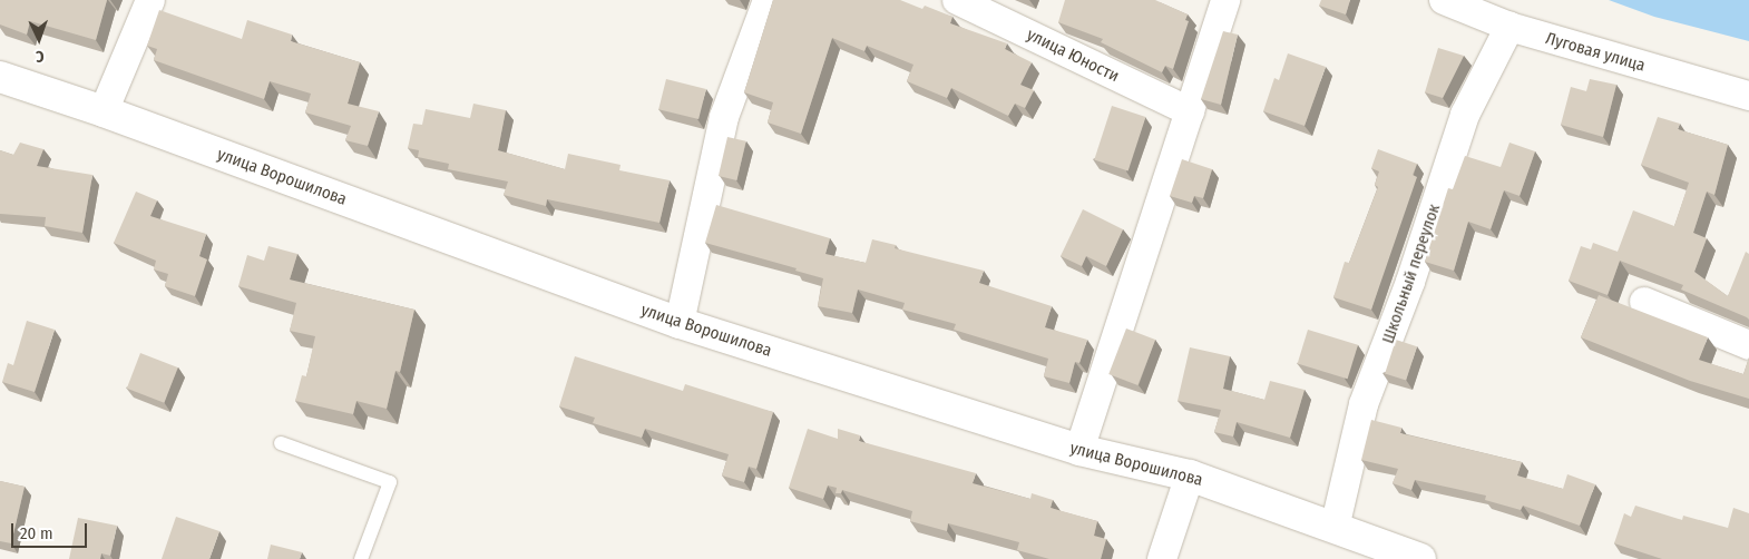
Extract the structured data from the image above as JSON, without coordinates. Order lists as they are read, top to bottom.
{
  "streets": {
    "street": [
      "Луговая улица",
      "улица Юности",
      "улица Ворошилова",
      "Школьный переулок"
    ]
  },
  "crossings": [
    ["Луговая улица", "Школьный переулок"],
    ["улица Ворошилова", "Школьный переулок"]
  ],
  "scale_bar": "20 m",
  "north": "bottom"
}
